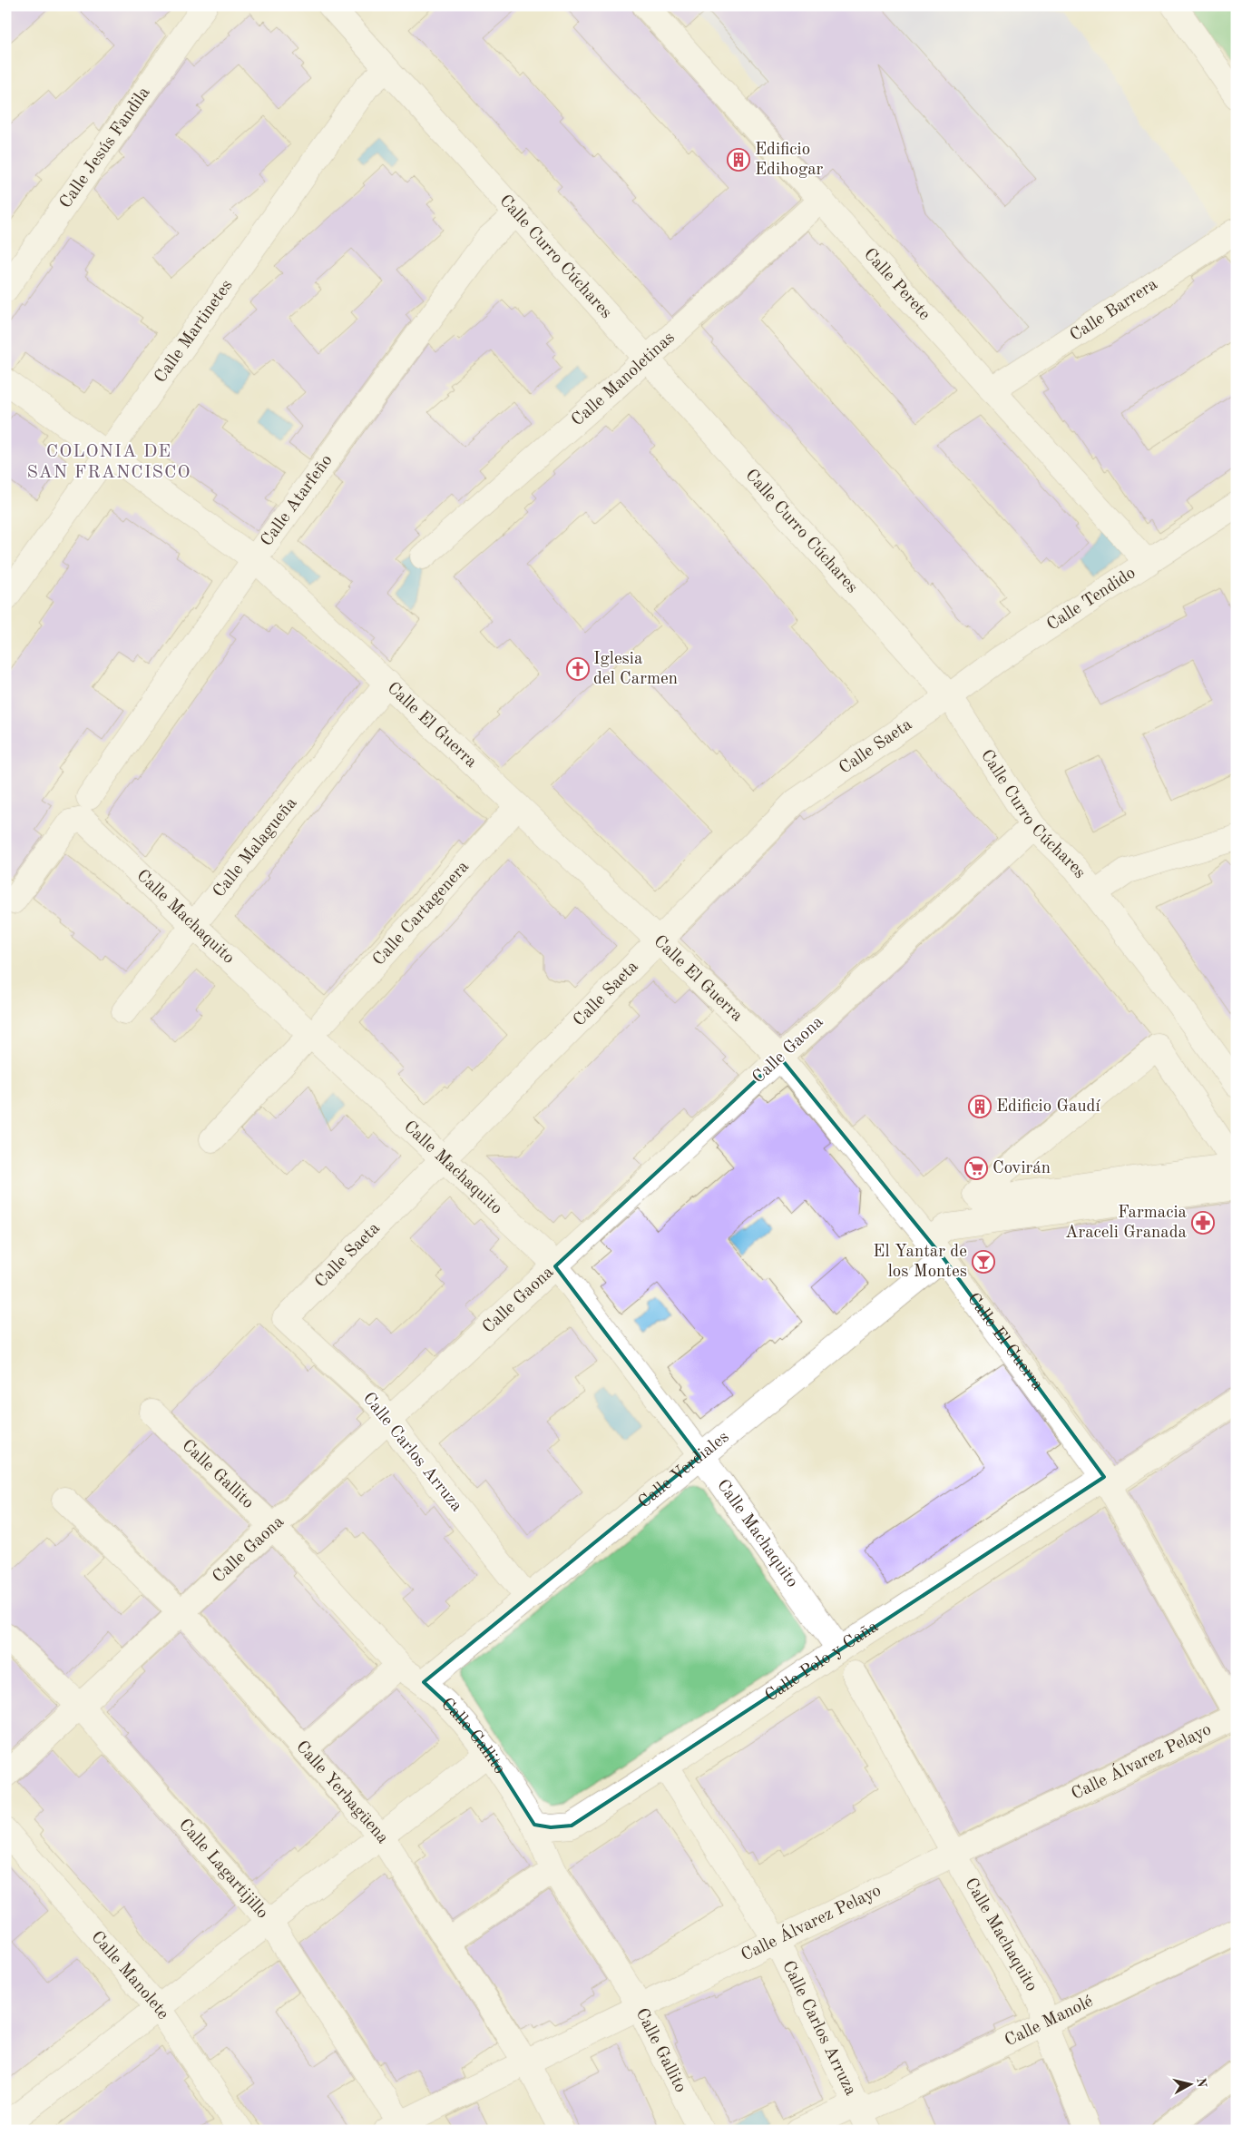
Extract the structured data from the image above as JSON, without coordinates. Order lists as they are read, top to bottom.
{
  "streets": {
    "street": [
      "Calle Jesús Fandila",
      "Calle Curro Cúchares",
      "Calle Perete",
      "Calle Barrera",
      "Calle Martinetes",
      "Calle Manoletinas",
      "Calle Atarfeño",
      "Calle Tendido",
      "Calle El Guerra",
      "Calle Saeta",
      "Calle Malagueña",
      "Calle Cartagenera",
      "Calle Machaquito",
      "Calle Gaona",
      "Calle Carlos Arruza",
      "Calle Verdiales",
      "Calle Gallito",
      "Calle Polo y Caña",
      "Calle Álvarez Pelayo",
      "Calle Yerbagüena",
      "Calle Lagartijillo",
      "Calle Manolete",
      "Calle Manolé"
    ]
  },
  "crossings": [
    ["Calle Curro Cúchares", "Calle Martinetes"],
    ["Calle Curro Cúchares", "Calle Manoletinas"],
    ["Calle Curro Cúchares", "Calle Atarfeño"],
    ["Calle Curro Cúchares", "Calle Tendido"],
    ["Calle Curro Cúchares", "Calle Saeta"],
    ["Calle Curro Cúchares", "Calle Gaona"],
    ["Calle Perete", "Calle Barrera"],
    ["Calle Perete", "Calle Manoletinas"],
    ["Calle Perete", "Calle Tendido"],
    ["Calle Martinetes", "Calle El Guerra"],
    ["Calle Atarfeño", "Calle El Guerra"],
    ["Calle Tendido", "Calle Saeta"],
    ["Calle El Guerra", "Calle Saeta"],
    ["Calle El Guerra", "Calle Malagueña"],
    ["Calle El Guerra", "Calle Cartagenera"],
    ["Calle El Guerra", "Calle Gaona"],
    ["Calle El Guerra", "Calle Verdiales"],
    ["Calle El Guerra", "Calle Polo y Caña"],
    ["Calle El Guerra", "Calle Álvarez Pelayo"],
    ["Calle Saeta", "Calle Machaquito"],
    ["Calle Saeta", "Calle Carlos Arruza"],
    ["Calle Malagueña", "Calle Machaquito"],
    ["Calle Machaquito", "Calle Gaona"],
    ["Calle Machaquito", "Calle Verdiales"],
    ["Calle Machaquito", "Calle Polo y Caña"],
    ["Calle Machaquito", "Calle Álvarez Pelayo"],
    ["Calle Machaquito", "Calle Manolé"],
    ["Calle Gaona", "Calle Carlos Arruza"],
    ["Calle Gaona", "Calle Gallito"],
    ["Calle Gaona", "Calle Yerbagüena"],
    ["Calle Gaona", "Calle Lagartijillo"],
    ["Calle Carlos Arruza", "Calle Verdiales"],
    ["Calle Carlos Arruza", "Calle Polo y Caña"],
    ["Calle Carlos Arruza", "Calle Álvarez Pelayo"],
    ["Calle Carlos Arruza", "Calle Manolé"],
    ["Calle Verdiales", "Calle Gallito"],
    ["Calle Gallito", "Calle Polo y Caña"],
    ["Calle Gallito", "Calle Álvarez Pelayo"],
    ["Calle Álvarez Pelayo", "Calle Yerbagüena"],
    ["Calle Álvarez Pelayo", "Calle Lagartijillo"]
  ],
  "districts": ["COLONIA DE SAN FRANCISCO"],
  "places": {
    "building": ["Edificio Edihogar", "Edificio Gaudí"],
    "church": ["Iglesia del Carmen"],
    "supermarket": ["Covirán"],
    "pharmacy": ["Farmacia Araceli Granada"],
    "bar": ["El Yantar de los Montes"]
  },
  "north": "right"
}
